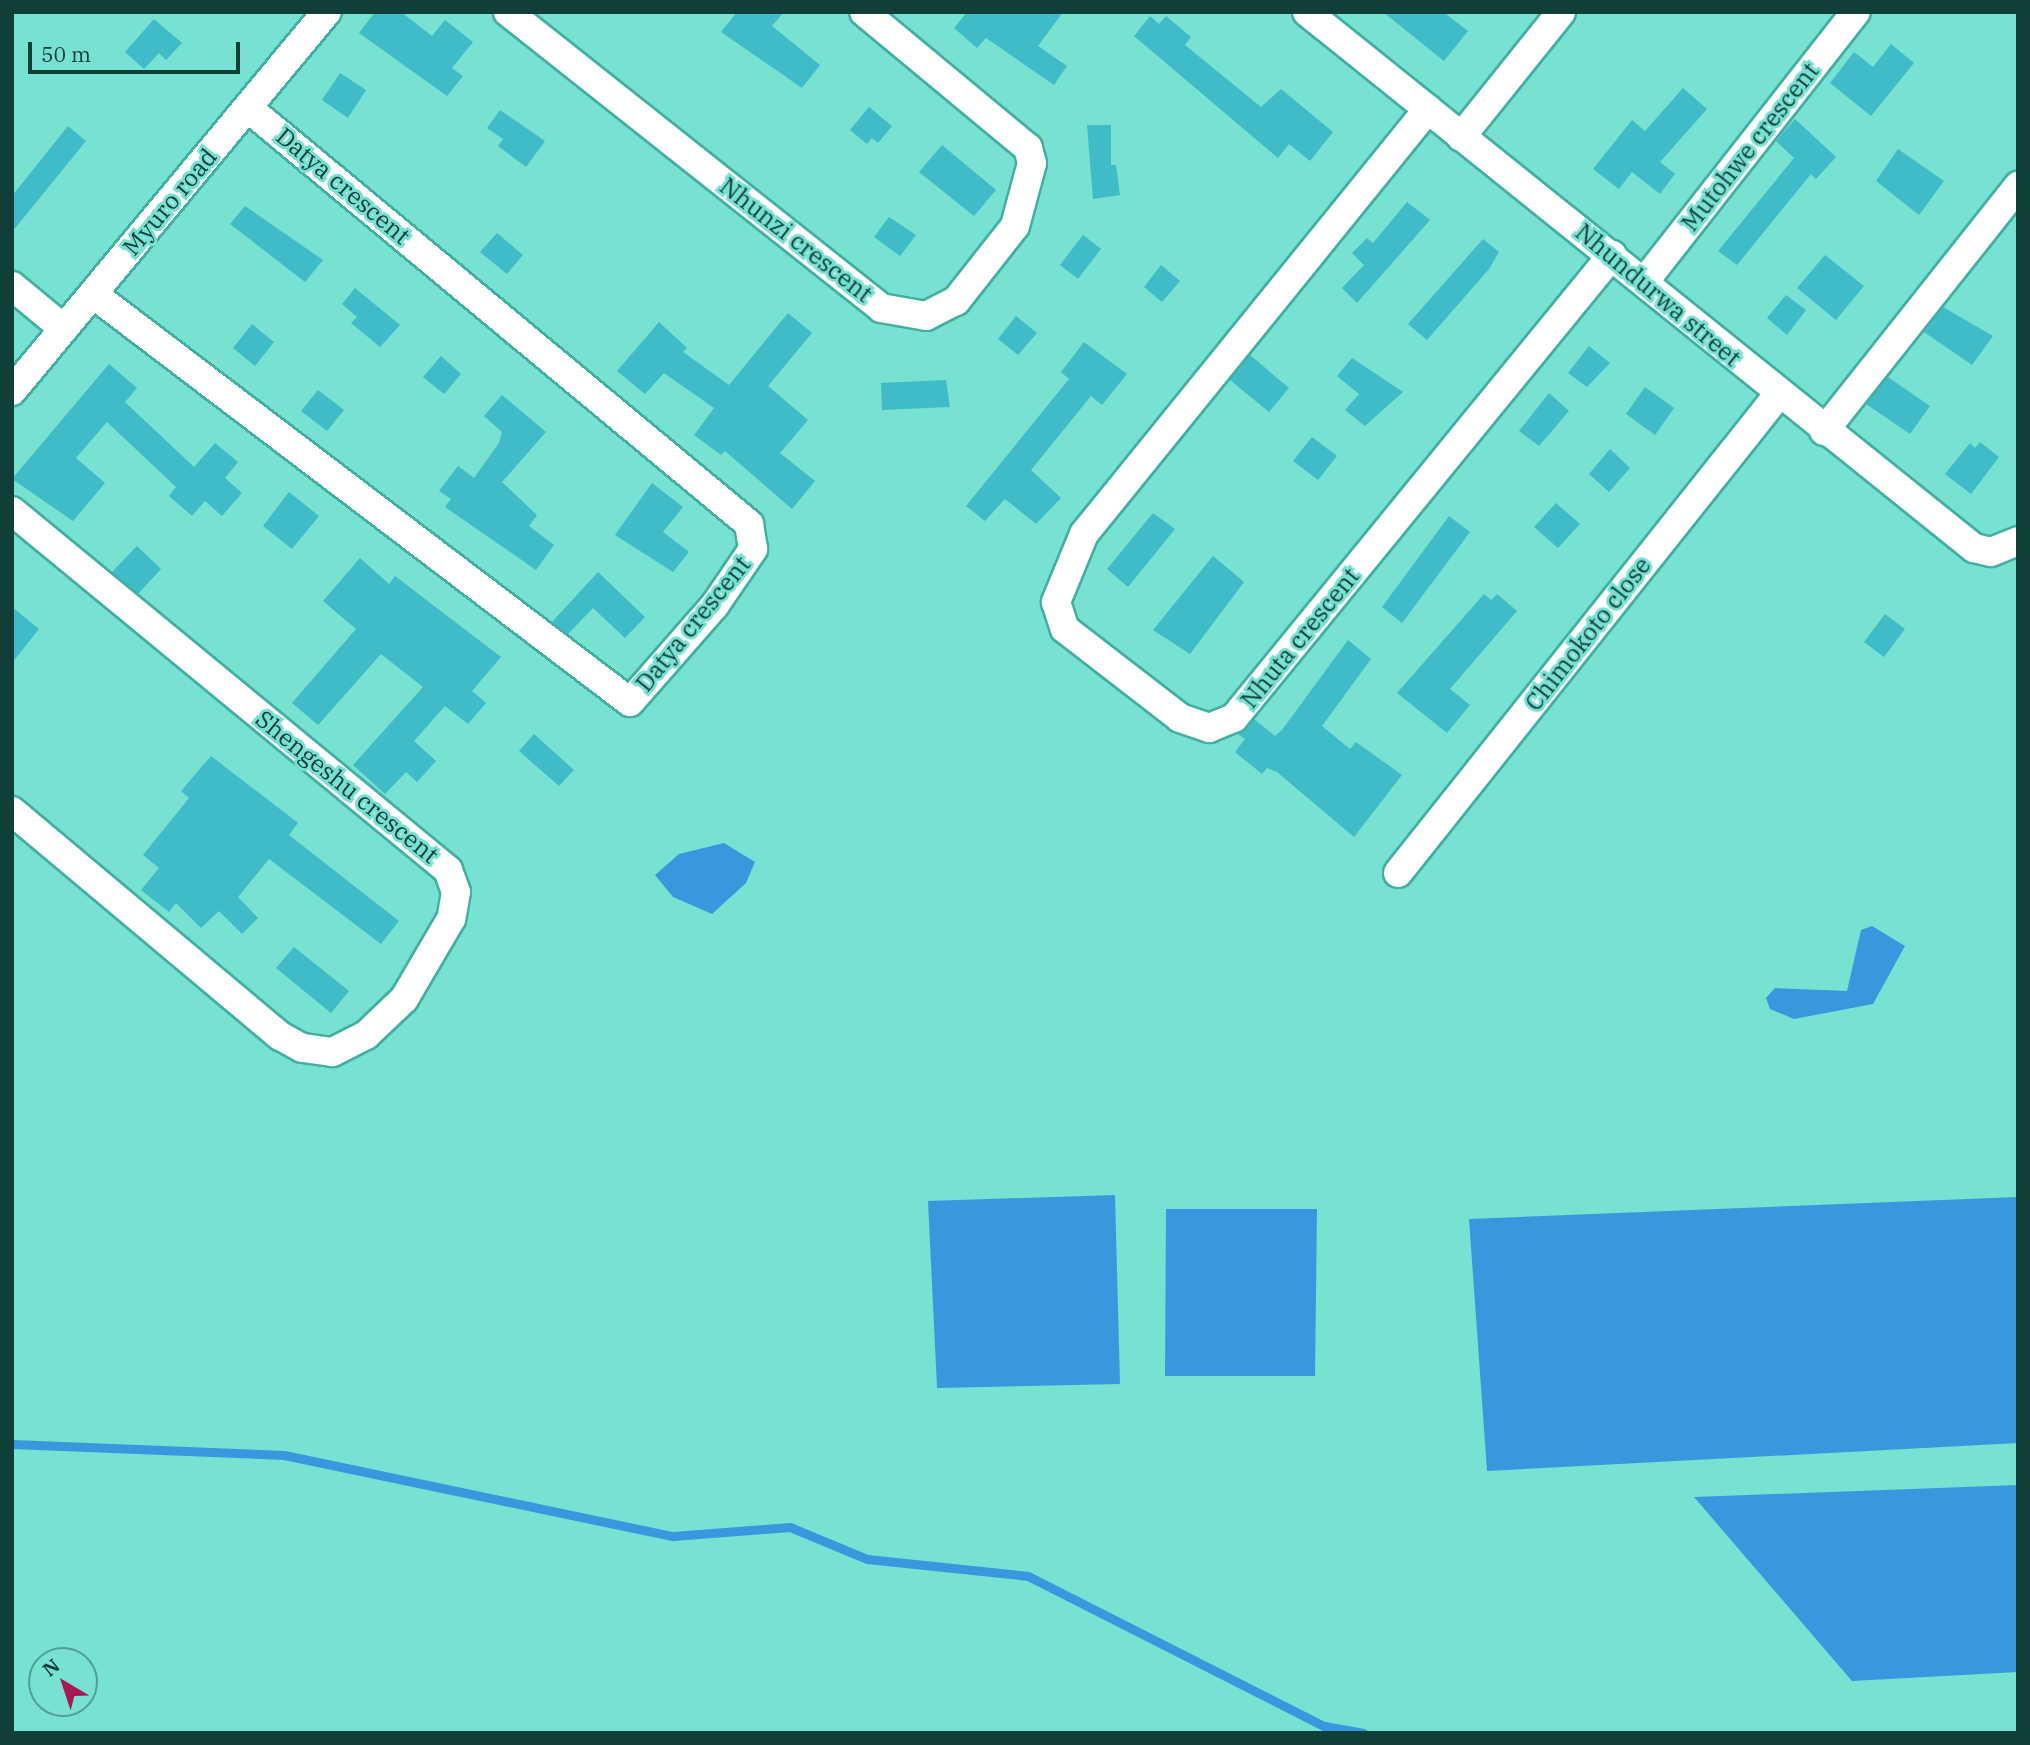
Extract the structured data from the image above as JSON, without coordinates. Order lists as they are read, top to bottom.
{
  "streets": {
    "street": [
      "Mutohwe crescent",
      "Datya crescent",
      "Myuro road",
      "Nhunzi crescent",
      "Nhundurwa street",
      "Chimokoto close",
      "Nhuta crescent",
      "Shengeshu crescent"
    ]
  },
  "crossings": [
    ["Mutohwe crescent", "Nhundurwa street"],
    ["Datya crescent", "Myuro road"],
    ["Nhundurwa street", "Chimokoto close"],
    ["Nhundurwa street", "Nhuta crescent"]
  ],
  "scale_bar": "50 m",
  "north": "top left"
}
